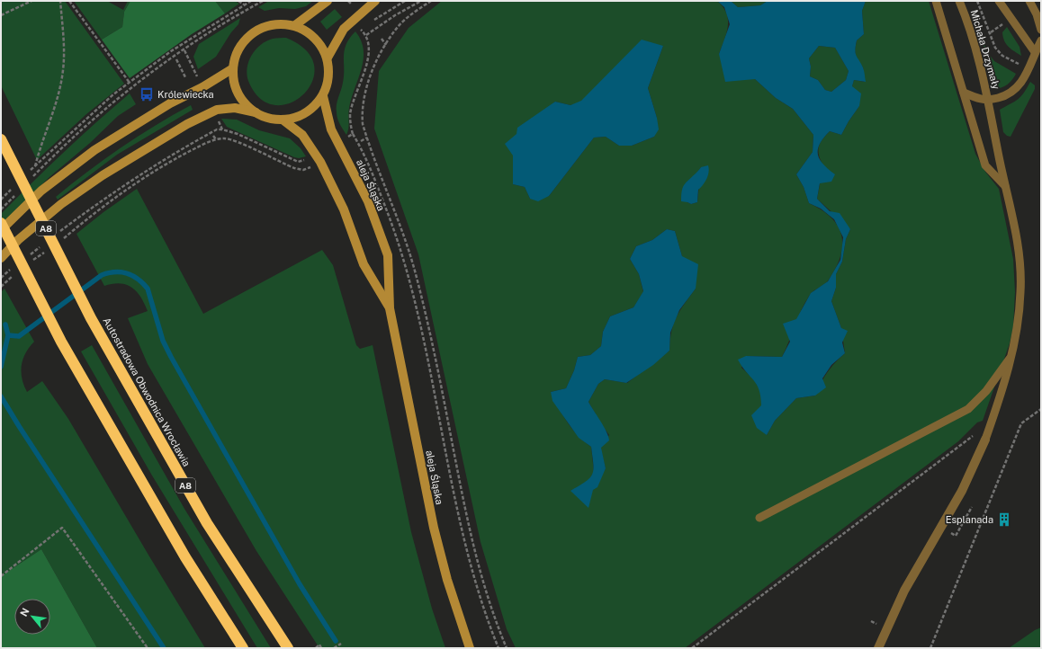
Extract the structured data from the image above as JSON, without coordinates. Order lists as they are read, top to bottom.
{
  "streets": {
    "highway": ["A8", "Autostradowa Obwodnica Wrocławia"],
    "street": ["aleja Śląska"],
    "lane": ["Michała Drzymały"]
  },
  "places": {
    "bus stop": ["Królewiecka"],
    "building": ["Esplanada"]
  },
  "north": "top left"
}
